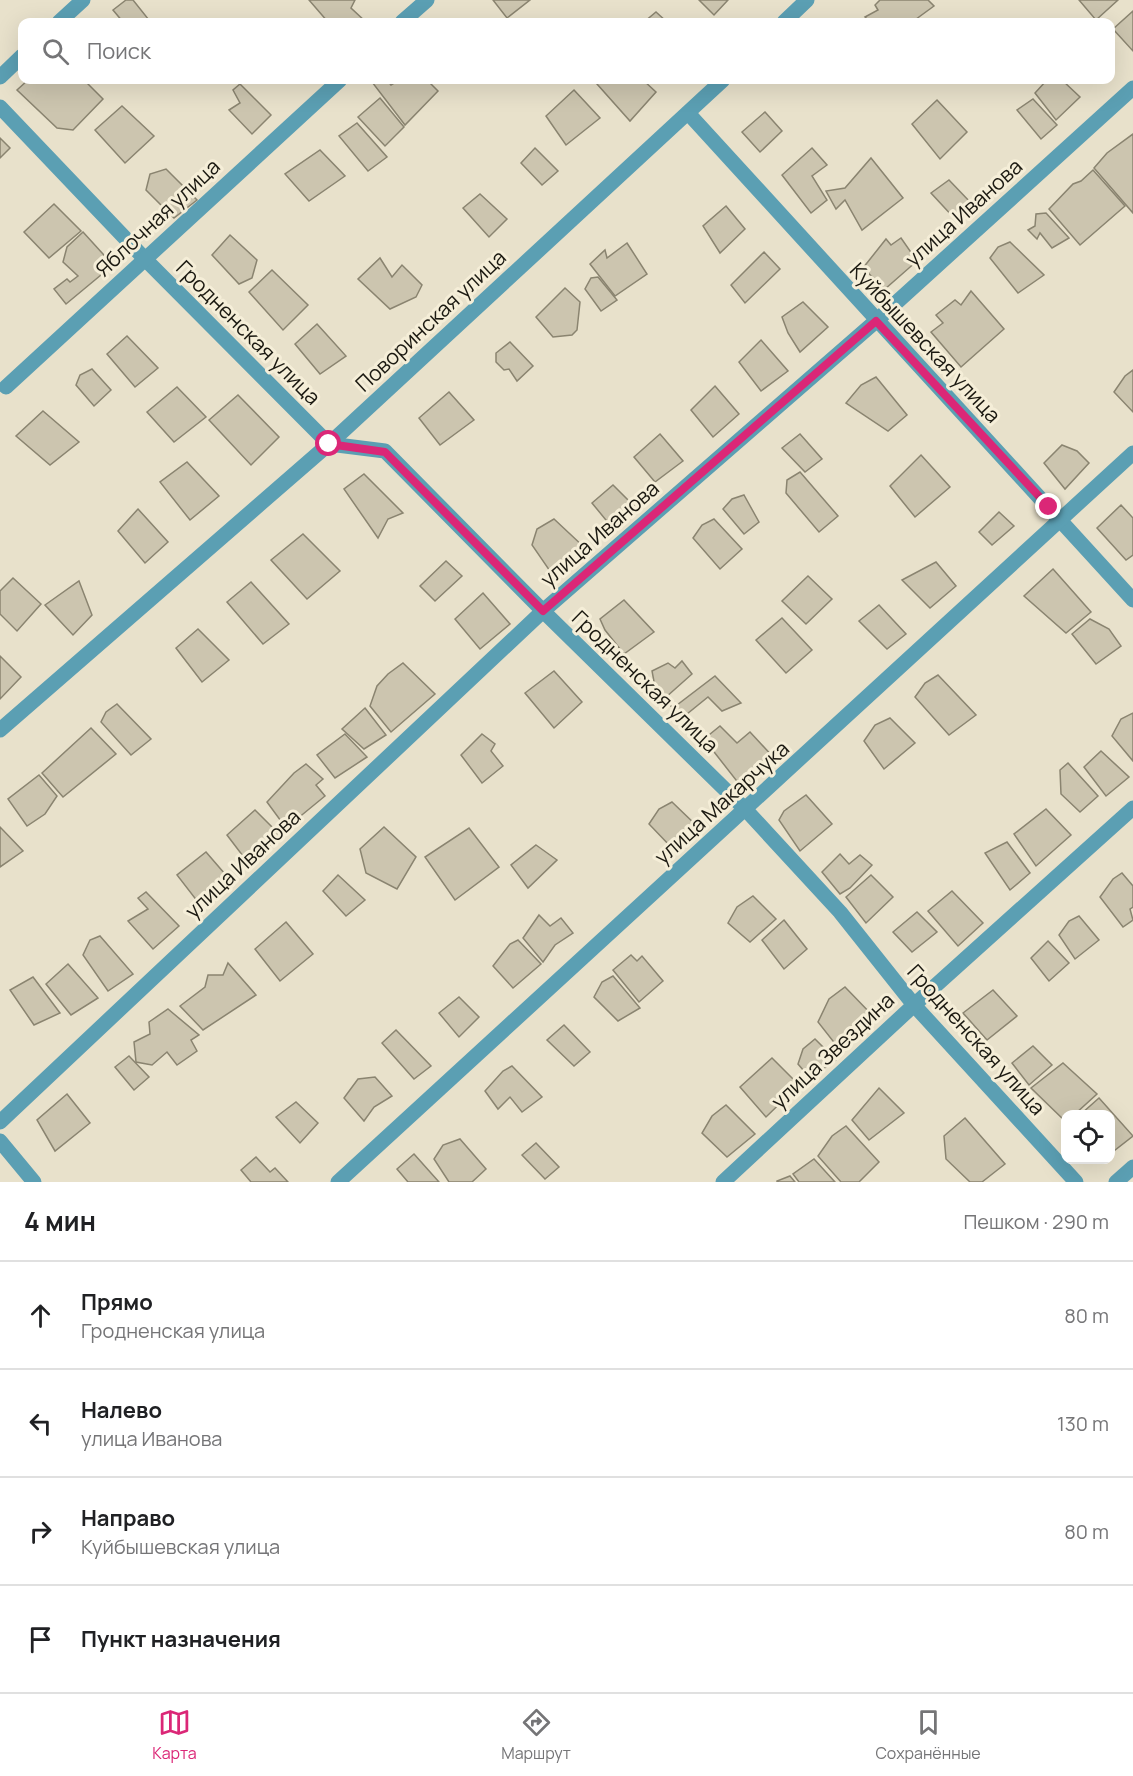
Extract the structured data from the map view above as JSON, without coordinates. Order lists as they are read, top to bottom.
{
  "streets": {
    "street": [
      "улица Иванова",
      "Яблочная улица",
      "Поворинская улица",
      "Гродненская улица",
      "Куйбышевская улица",
      "улица Макарчука",
      "улица Звездина"
    ]
  },
  "crossings": [
    ["улица Иванова", "Гродненская улица"],
    ["улица Иванова", "Куйбышевская улица"],
    ["Яблочная улица", "Гродненская улица"],
    ["Поворинская улица", "Гродненская улица"],
    ["Поворинская улица", "Куйбышевская улица"],
    ["Гродненская улица", "улица Макарчука"],
    ["Гродненская улица", "улица Звездина"],
    ["Куйбышевская улица", "улица Макарчука"]
  ],
  "page": {
    "search": "Поиск",
    "heading": ["4 мин", "Пешком · 290 m"],
    "list": [
      ["Прямо", "Гродненская улица", "80 m"],
      ["Налево", "улица Иванова", "130 m"],
      ["Направо", "Куйбышевская улица", "80 m"],
      "Пункт назначения"
    ],
    "nav": ["Карта", "Маршрут", "Сохранённые"]
  }
}
